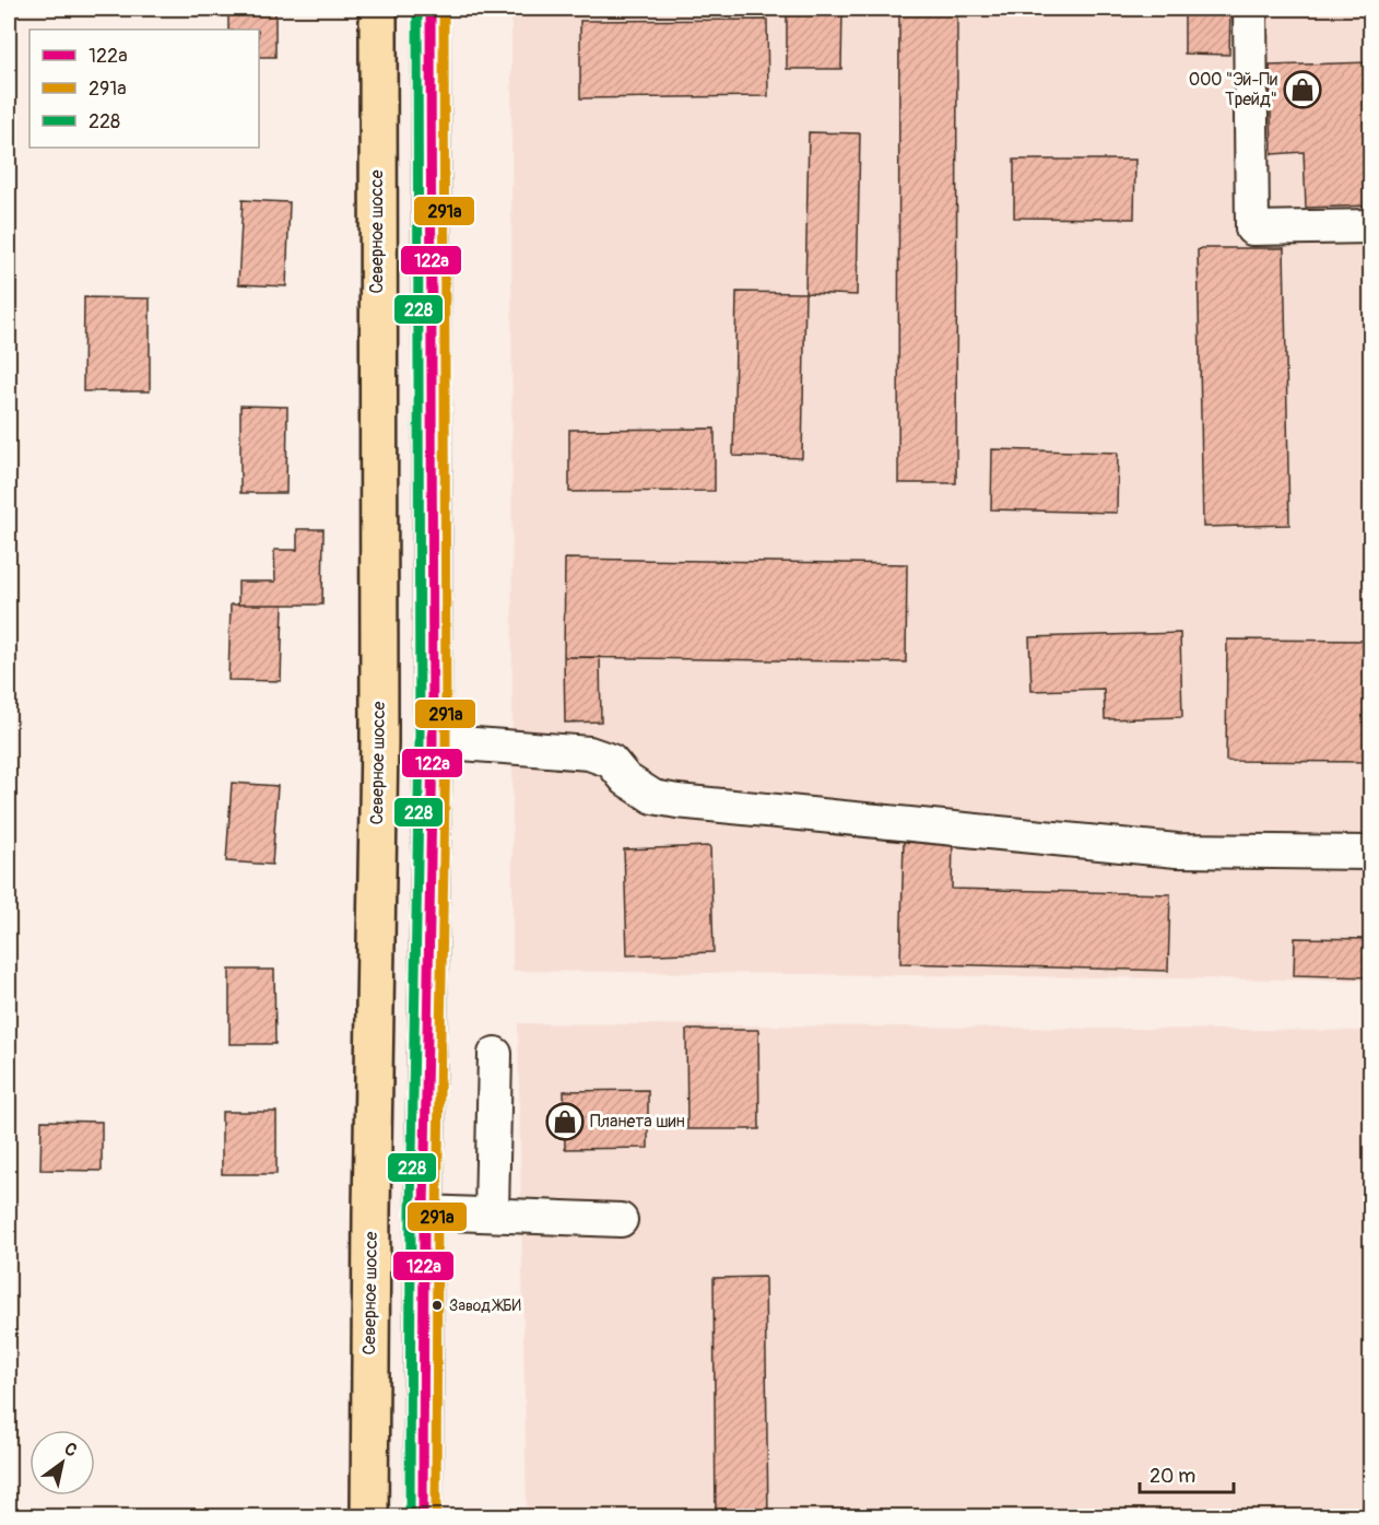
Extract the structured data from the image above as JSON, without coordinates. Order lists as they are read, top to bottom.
{
  "streets": {
    "main road": ["Северное шоссе"]
  },
  "places": {
    "shop": ["ООО \"Эй-Пи Трейд\"", "Планета шин"],
    "other": ["Завод ЖБИ"]
  },
  "lines": ["transit line 122а", "transit line 291а", "transit line 228"],
  "legend": ["122а", "291а", "228"],
  "scale_bar": "20 m",
  "north": "top right"
}
